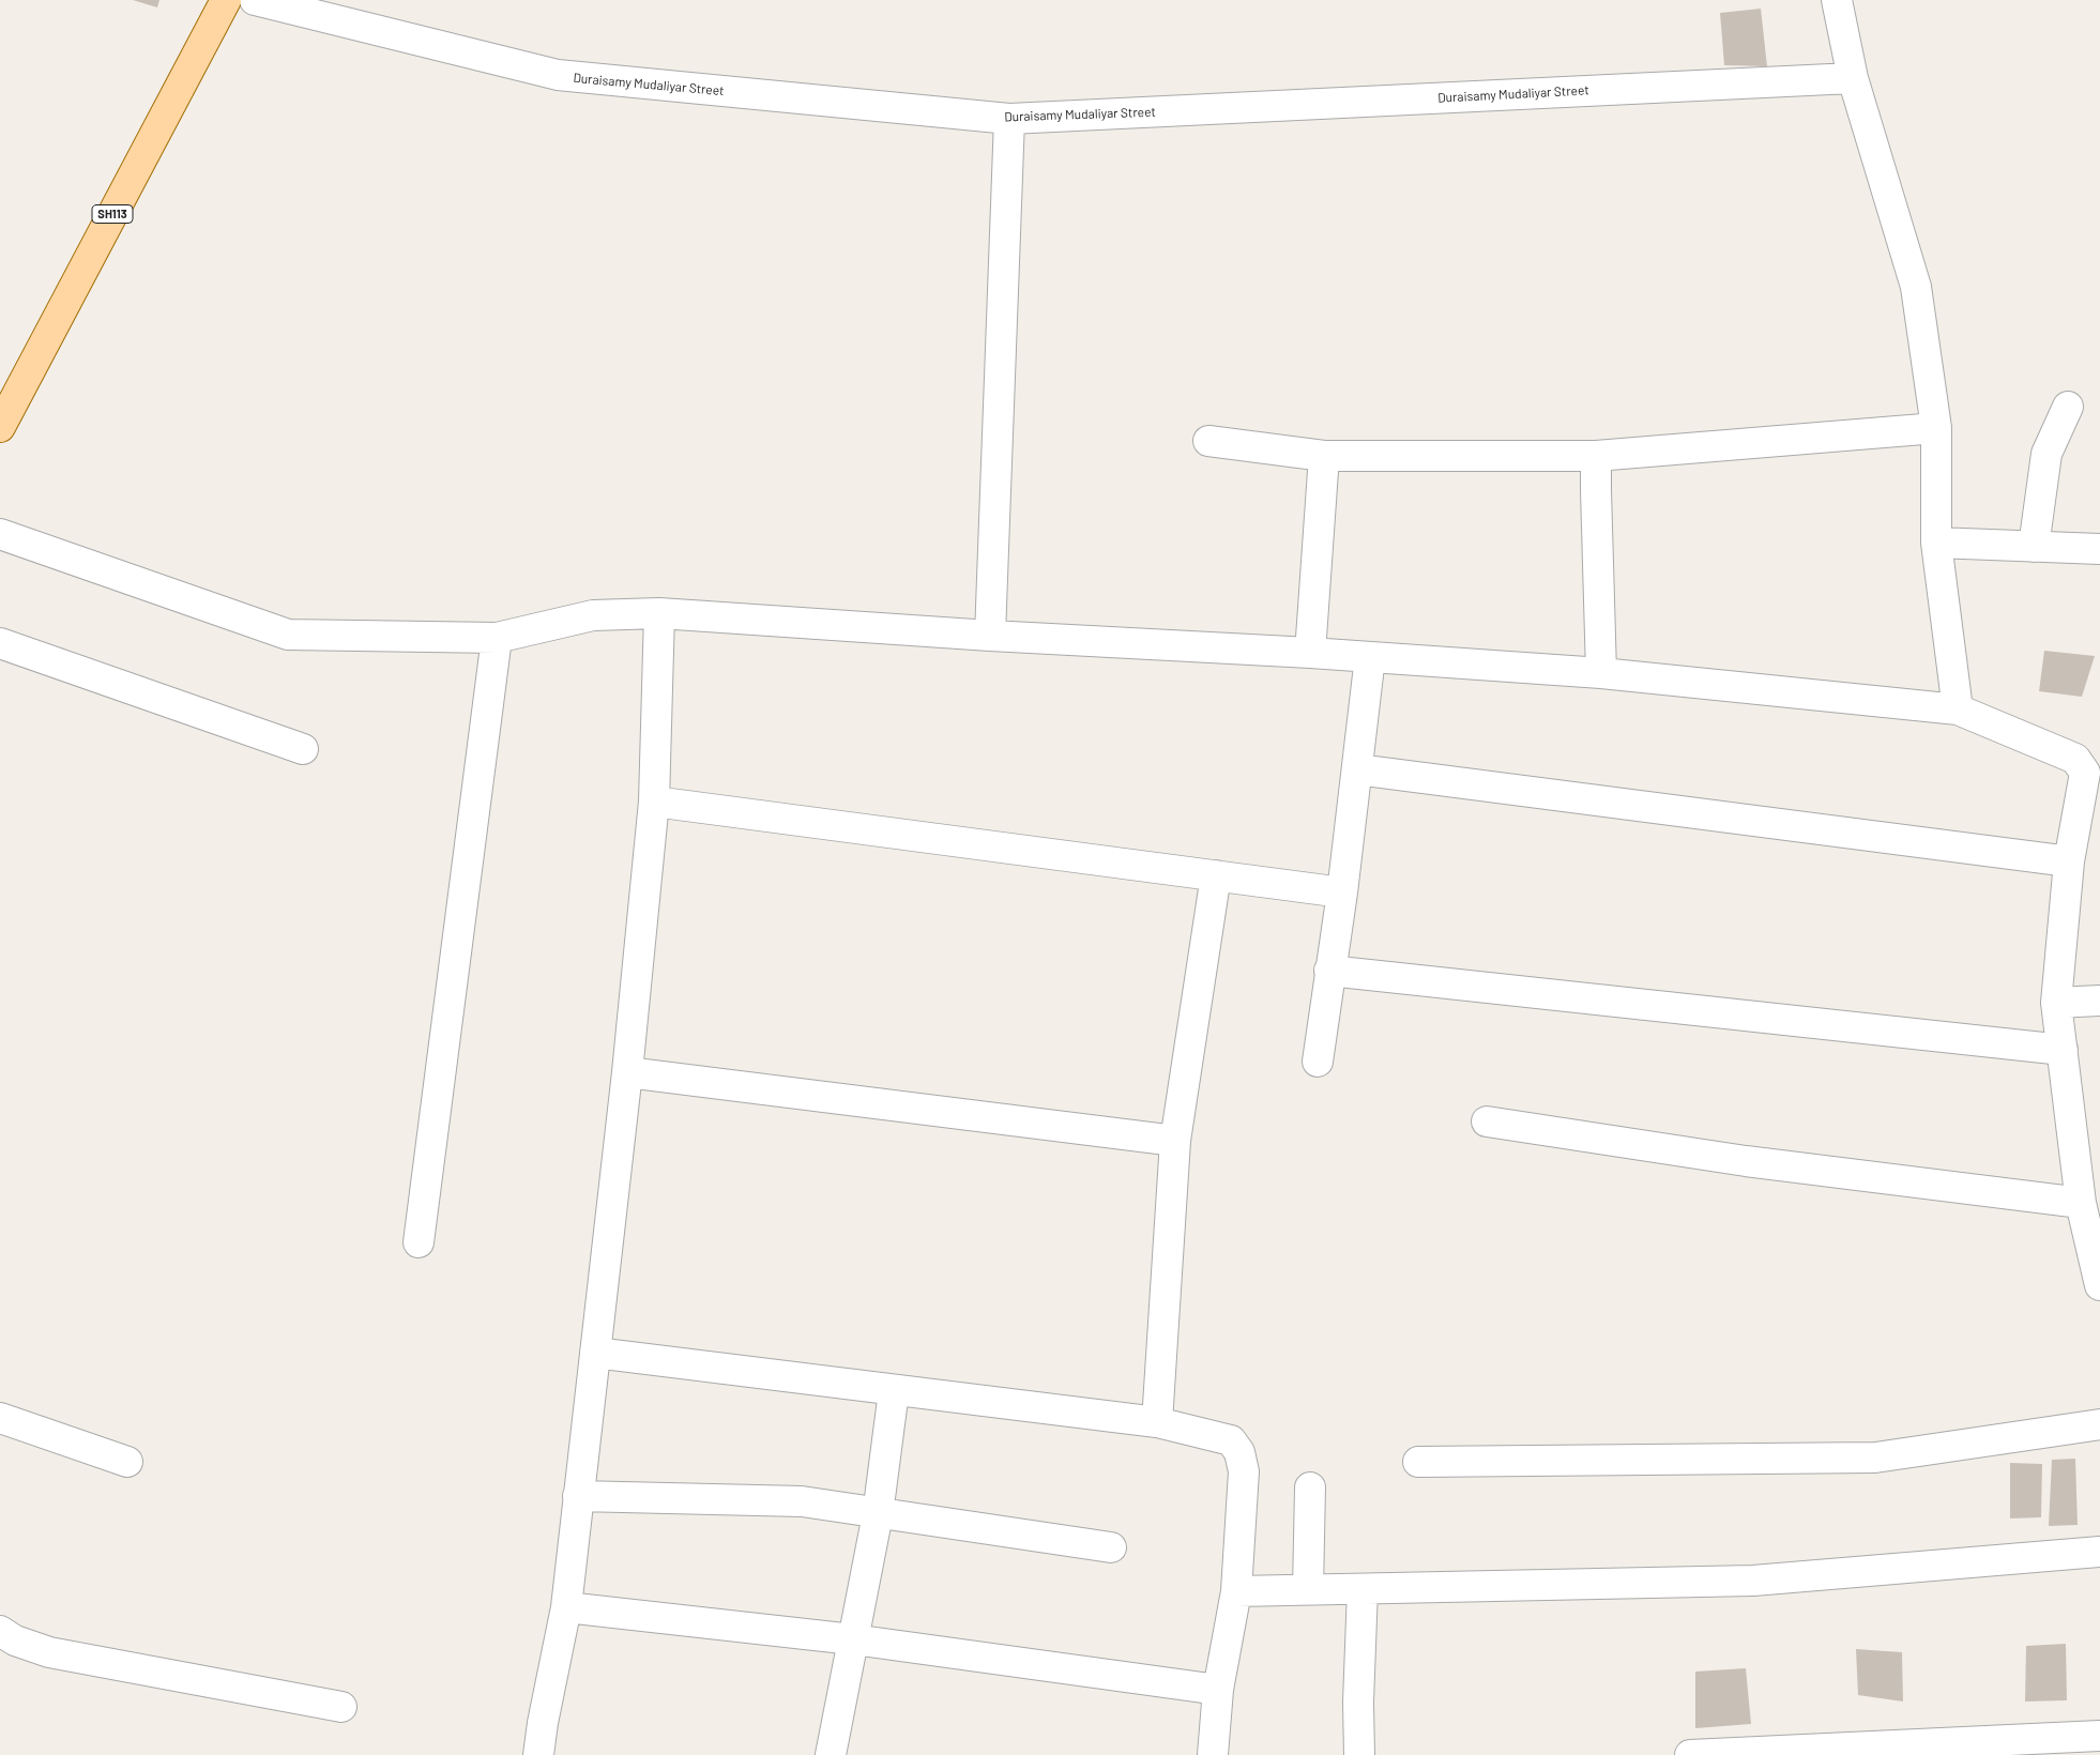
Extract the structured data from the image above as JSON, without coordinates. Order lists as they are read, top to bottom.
{
  "streets": {
    "main road": ["SH113"],
    "street": ["Duraisamy Mudaliyar Street"]
  }
}
